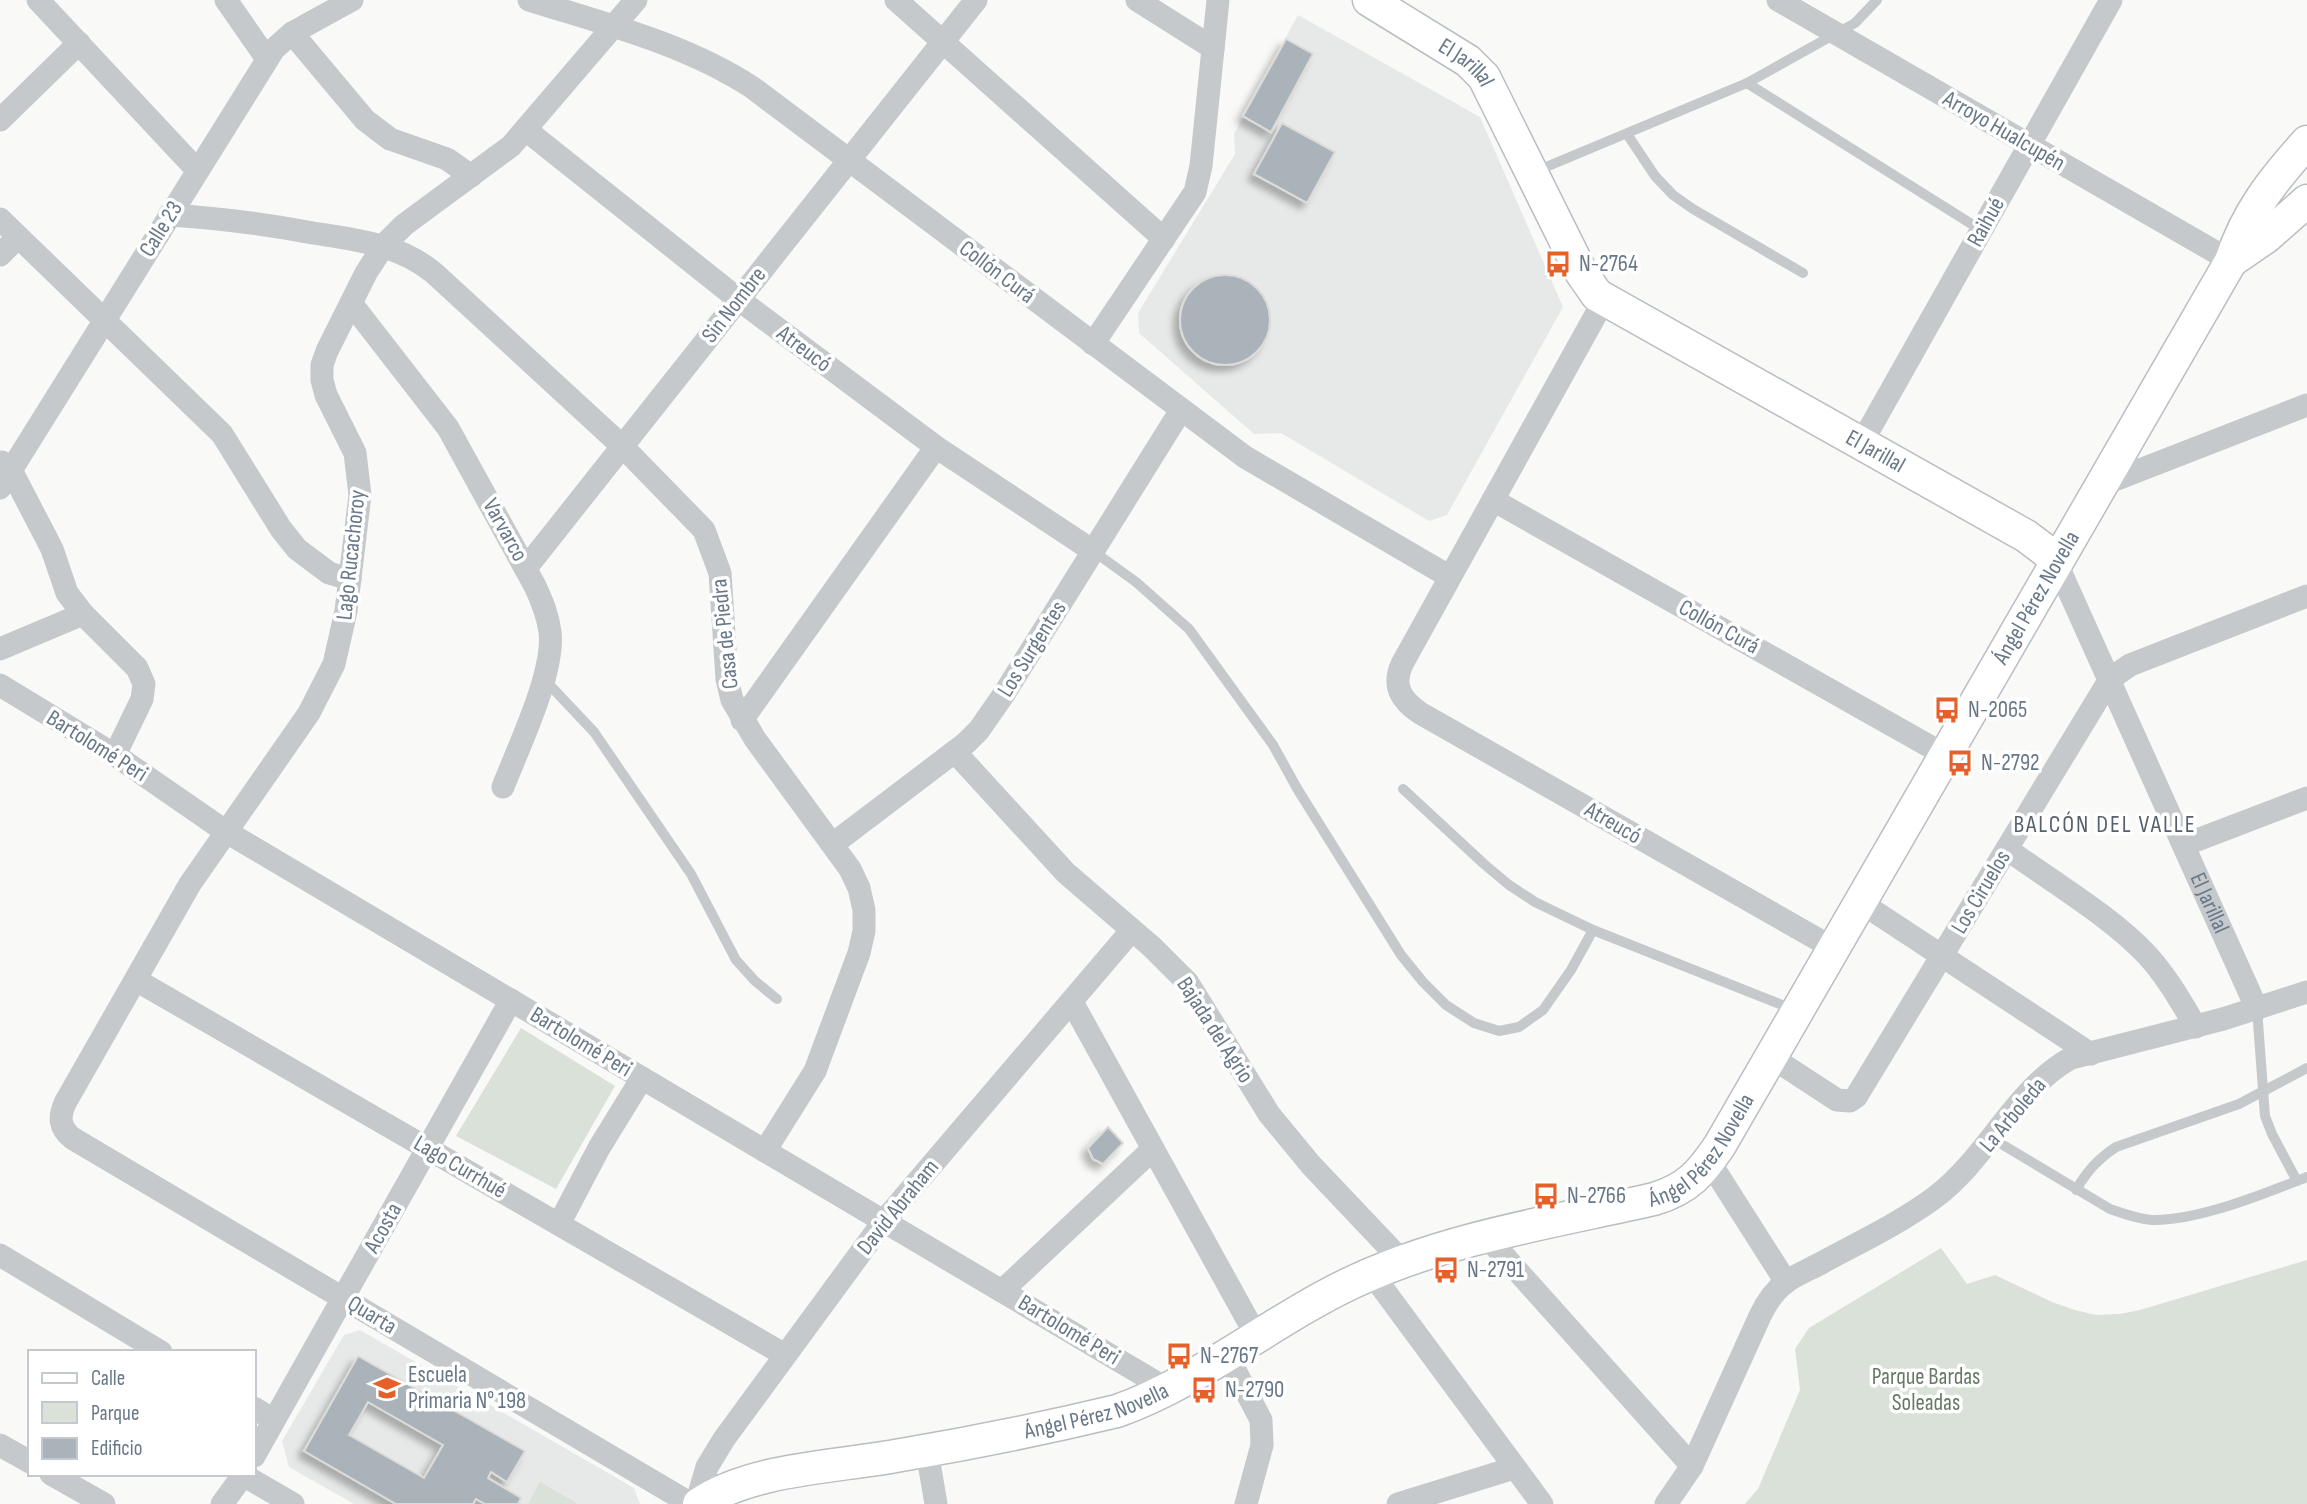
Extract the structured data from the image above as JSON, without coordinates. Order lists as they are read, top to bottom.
{
  "streets": {
    "main road": ["El Jarillal", "Ángel Pérez Novella"],
    "street": [
      "Arroyo Hualcupén",
      "Raihué",
      "Calle 23",
      "Collón Curá",
      "Sin Nombre",
      "Atreucó",
      "Varvarco",
      "Lago Rucachoroy",
      "Casa de Piedra",
      "Los Surgentes",
      "Bartolomé Peri",
      "Los Ciruelos",
      "Bajada del Agrio",
      "La Arboleda",
      "Lago Currhué",
      "David Abraham",
      "Acosta",
      "Quarta"
    ]
  },
  "crossings": [
    ["El Jarillal", "Raihué"],
    ["El Jarillal", "Ángel Pérez Novella"],
    ["El Jarillal", "Los Ciruelos"],
    ["El Jarillal", "La Arboleda"],
    ["Arroyo Hualcupén", "Raihué"],
    ["Arroyo Hualcupén", "Ángel Pérez Novella"],
    ["Calle 23", "Casa de Piedra"],
    ["Collón Curá", "Sin Nombre"],
    ["Collón Curá", "Atreucó"],
    ["Collón Curá", "Lago Rucachoroy"],
    ["Collón Curá", "Ángel Pérez Novella"],
    ["Collón Curá", "Los Surgentes"],
    ["Sin Nombre", "Atreucó"],
    ["Sin Nombre", "Varvarco"],
    ["Sin Nombre", "Casa de Piedra"],
    ["Atreucó", "Lago Rucachoroy"],
    ["Atreucó", "Ángel Pérez Novella"],
    ["Atreucó", "Los Surgentes"],
    ["Varvarco", "Lago Rucachoroy"],
    ["Lago Rucachoroy", "Casa de Piedra"],
    ["Lago Rucachoroy", "Bartolomé Peri"],
    ["Lago Rucachoroy", "Lago Currhué"],
    ["Lago Rucachoroy", "Quarta"],
    ["Ángel Pérez Novella", "Bartolomé Peri"],
    ["Ángel Pérez Novella", "Los Ciruelos"],
    ["Ángel Pérez Novella", "Bajada del Agrio"],
    ["Ángel Pérez Novella", "David Abraham"],
    ["Ángel Pérez Novella", "Quarta"],
    ["Casa de Piedra", "Los Surgentes"],
    ["Casa de Piedra", "Bartolomé Peri"],
    ["Los Surgentes", "Bajada del Agrio"],
    ["Bartolomé Peri", "David Abraham"],
    ["Bartolomé Peri", "Acosta"],
    ["Bajada del Agrio", "David Abraham"],
    ["Lago Currhué", "David Abraham"],
    ["Lago Currhué", "Acosta"],
    ["David Abraham", "Quarta"],
    ["Acosta", "Quarta"]
  ],
  "districts": ["BALCÓN DEL VALLE"],
  "parks": ["Parque Bardas Soleadas"],
  "places": {
    "bus stop": [
      "N-2764",
      "N-2065",
      "N-2792",
      "N-2766",
      "N-2791",
      "N-2767",
      "N-2790"
    ],
    "school or university": ["Escuela Primaria N° 198"]
  },
  "legend": ["Calle", "Parque", "Edificio"]
}
